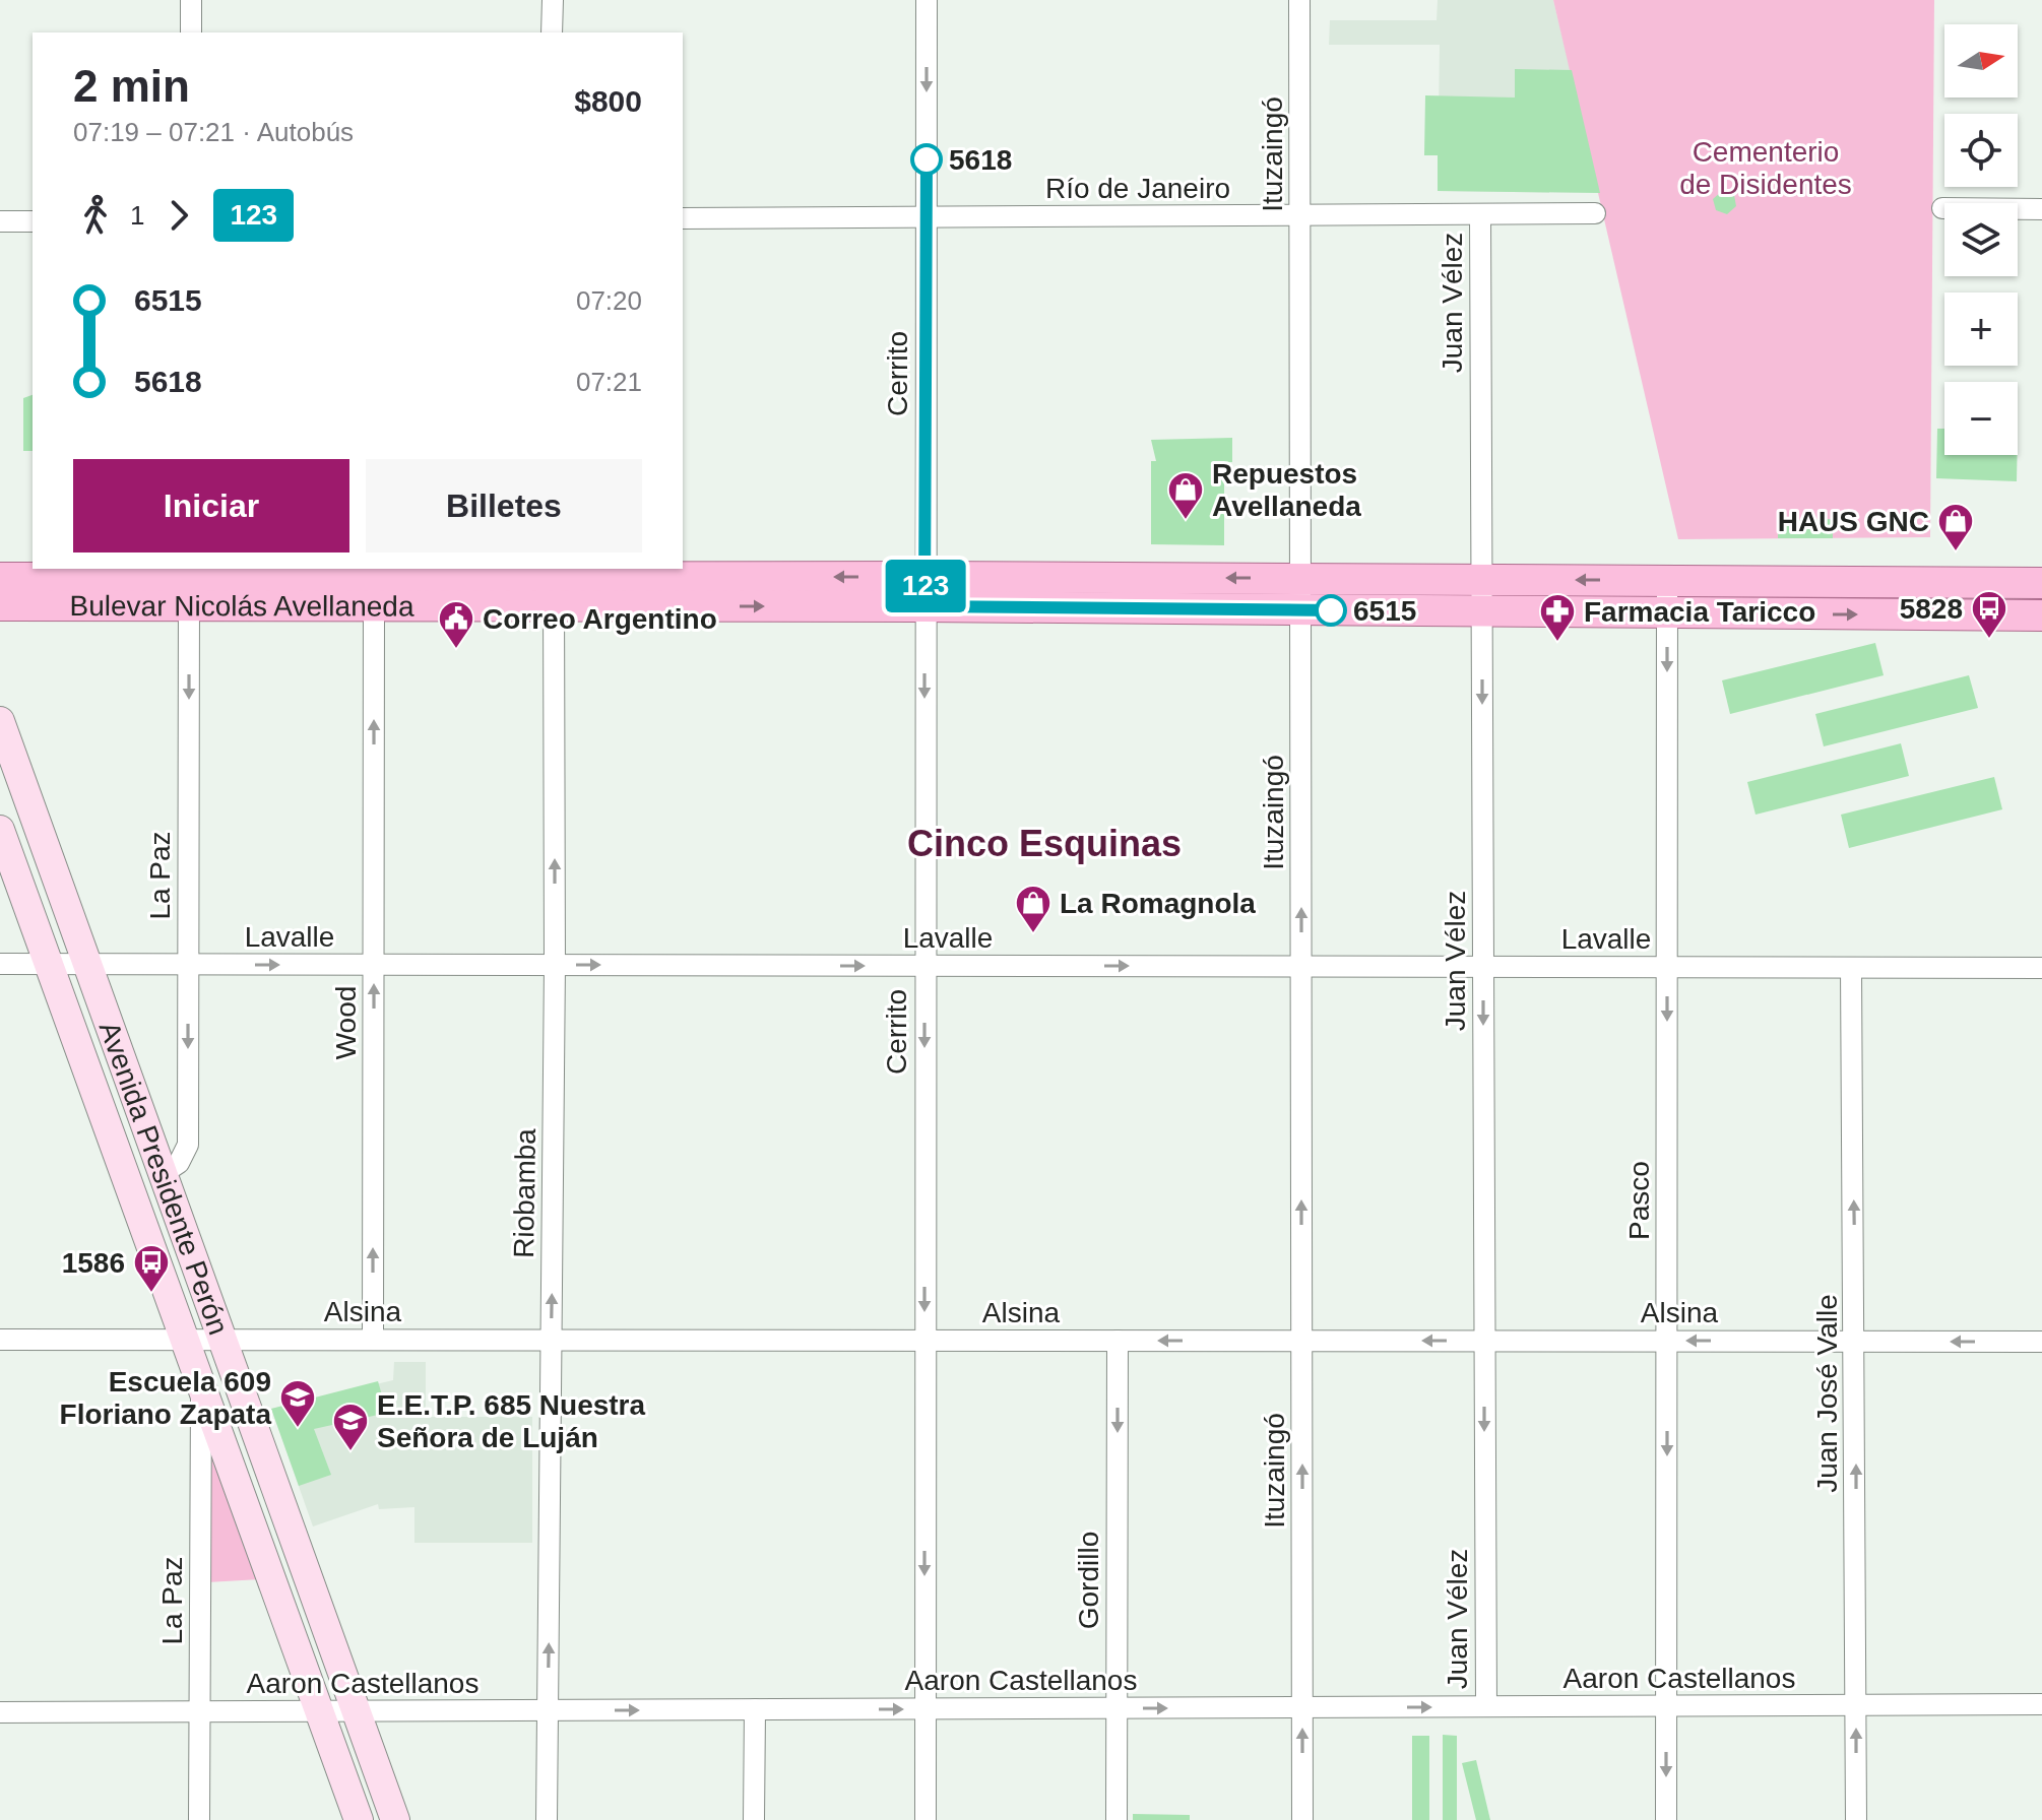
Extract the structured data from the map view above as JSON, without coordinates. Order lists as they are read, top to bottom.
{
  "streets": {
    "main road": ["Bulevar Nicolás Avellaneda", "Avenida Presidente Perón"],
    "street": [
      "Ituzaingó",
      "Río de Janeiro",
      "Juan Vélez",
      "Cerrito",
      "La Paz",
      "Lavalle",
      "Wood",
      "Riobamba",
      "Pasco",
      "Alsina",
      "Juan José Valle",
      "Gordillo",
      "Aaron Castellanos"
    ]
  },
  "crossings": [
    ["Ituzaingó", "Río de Janeiro"],
    ["Ituzaingó", "Bulevar Nicolás Avellaneda"],
    ["Ituzaingó", "Lavalle"],
    ["Ituzaingó", "Alsina"],
    ["Ituzaingó", "Aaron Castellanos"],
    ["Río de Janeiro", "Juan Vélez"],
    ["Río de Janeiro", "Cerrito"],
    ["Juan Vélez", "Bulevar Nicolás Avellaneda"],
    ["Juan Vélez", "Lavalle"],
    ["Juan Vélez", "Alsina"],
    ["Juan Vélez", "Aaron Castellanos"],
    ["Cerrito", "Bulevar Nicolás Avellaneda"],
    ["Cerrito", "Lavalle"],
    ["Cerrito", "Alsina"],
    ["Cerrito", "Aaron Castellanos"],
    ["Bulevar Nicolás Avellaneda", "La Paz"],
    ["Bulevar Nicolás Avellaneda", "Wood"],
    ["Bulevar Nicolás Avellaneda", "Riobamba"],
    ["Bulevar Nicolás Avellaneda", "Pasco"],
    ["La Paz", "Lavalle"],
    ["La Paz", "Avenida Presidente Perón"],
    ["La Paz", "Aaron Castellanos"],
    ["Lavalle", "Wood"],
    ["Lavalle", "Avenida Presidente Perón"],
    ["Lavalle", "Riobamba"],
    ["Lavalle", "Pasco"],
    ["Lavalle", "Juan José Valle"],
    ["Wood", "Alsina"],
    ["Avenida Presidente Perón", "Alsina"],
    ["Avenida Presidente Perón", "Aaron Castellanos"],
    ["Riobamba", "Alsina"],
    ["Riobamba", "Aaron Castellanos"],
    ["Pasco", "Alsina"],
    ["Pasco", "Aaron Castellanos"],
    ["Alsina", "Juan José Valle"],
    ["Alsina", "Gordillo"],
    ["Juan José Valle", "Aaron Castellanos"],
    ["Gordillo", "Aaron Castellanos"]
  ],
  "one_way": [
    "Ituzaingó",
    "Juan Vélez",
    "Cerrito",
    "La Paz",
    "Lavalle",
    "Wood",
    "Riobamba",
    "Pasco",
    "Alsina",
    "Juan José Valle",
    "Gordillo",
    "Aaron Castellanos"
  ],
  "districts": ["Cinco Esquinas"],
  "parks": ["Cementerio de Disidentes"],
  "places": {
    "other": ["5618", "6515"],
    "shop": ["Repuestos Avellaneda", "HAUS GNC", "La Romagnola"],
    "bus stop": ["5828", "1586"],
    "pharmacy": ["Farmacia Taricco"],
    "public building": ["Correo Argentino"],
    "school or university": ["Escuela 609 Floriano Zapata", "E.E.T.P. 685 Nuestra Señora de Luján"]
  },
  "lines": ["bus line 123"],
  "north": "right",
  "page": {
    "on_map": "123",
    "map_buttons": ["+", "−"],
    "heading": ["2 min", "07:19 – 07:21 · Autobús", "$800"],
    "legs": ["1", "123"],
    "list": [
      {
        "name": "6515",
        "value": "07:20"
      },
      {
        "name": "5618",
        "value": "07:21"
      }
    ],
    "buttons": ["Iniciar", "Billetes"]
  }
}
